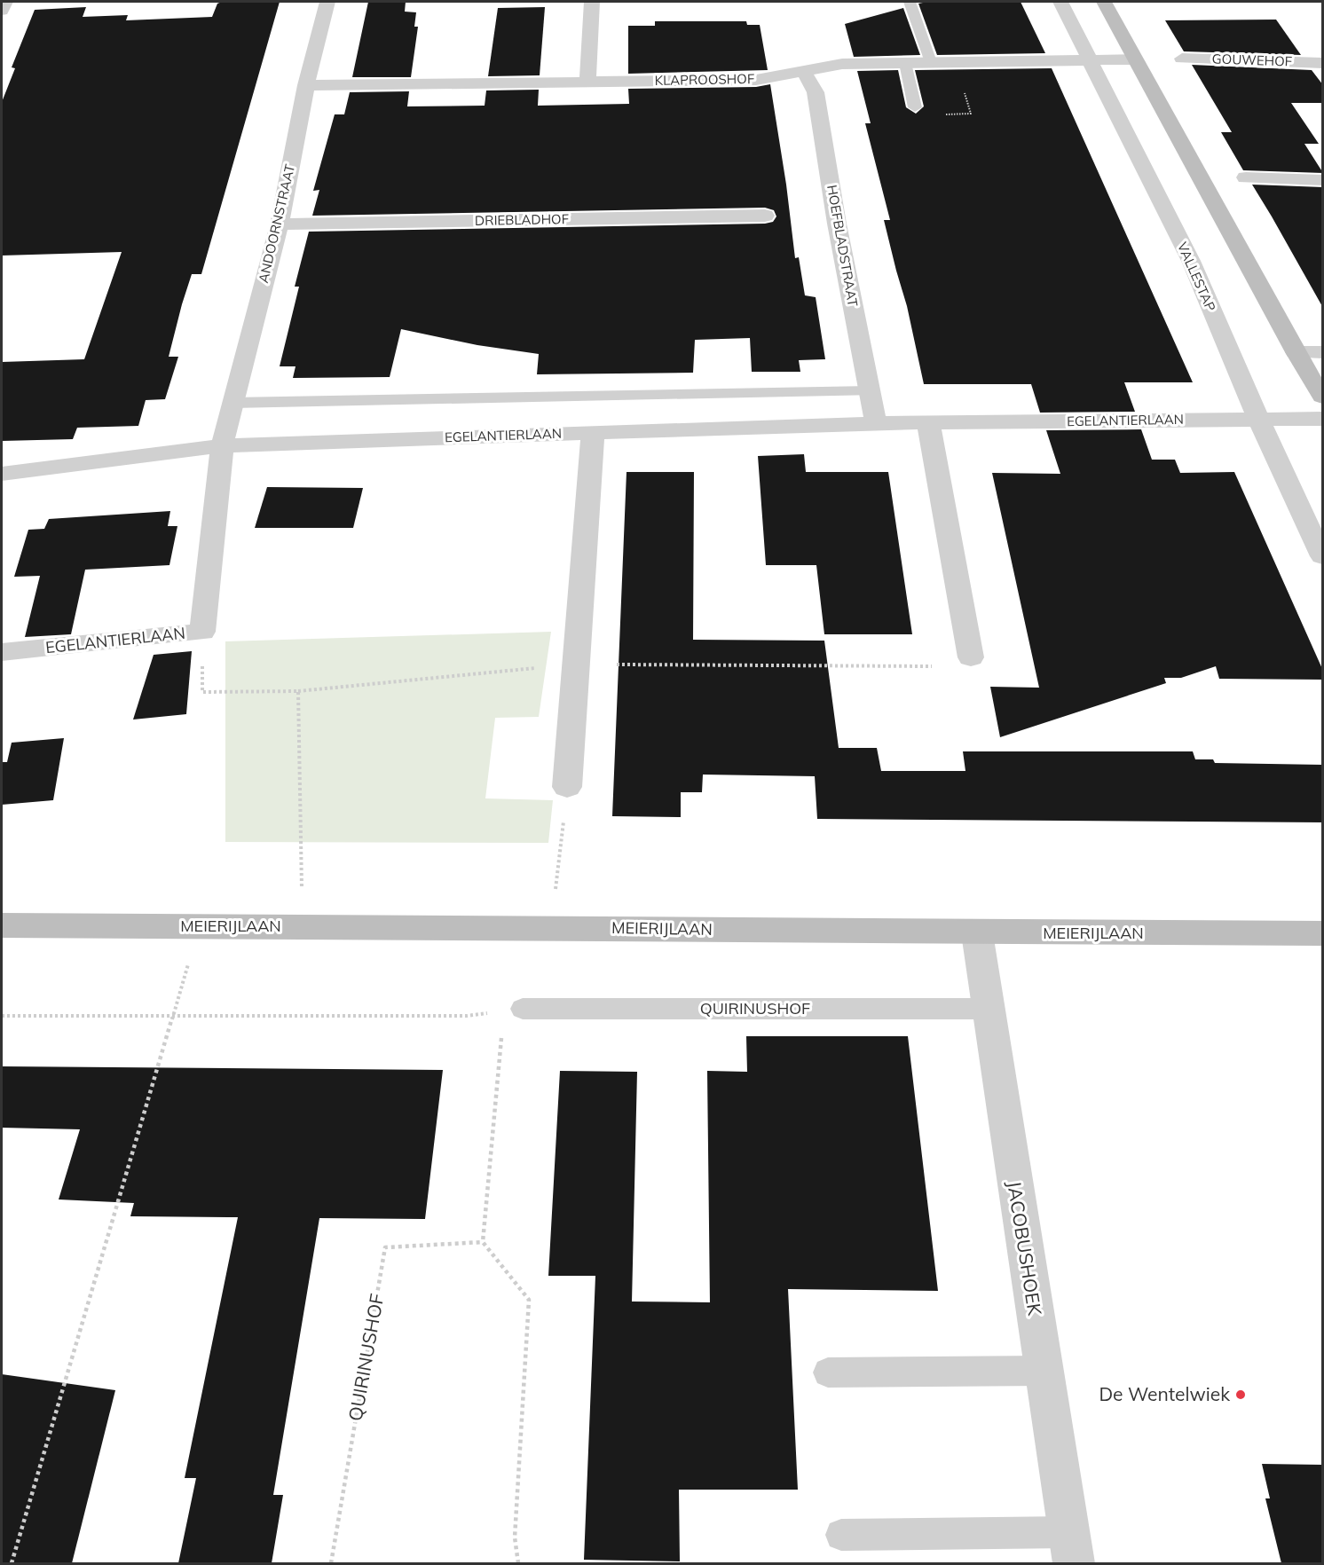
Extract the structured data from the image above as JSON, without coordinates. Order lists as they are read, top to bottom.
{
  "streets": {
    "street": [
      "GOUWEHOF",
      "KLAPROOSHOF",
      "DRIEBLADHOF",
      "ANDOORNSTRAAT",
      "HOEFBLADSTRAAT",
      "VALLESTAP",
      "EGELANTIERLAAN",
      "MEIERIJLAAN",
      "JACOBUSHOEK"
    ],
    "lane": ["QUIRINUSHOF"]
  },
  "crossings": [
    ["KLAPROOSHOF", "ANDOORNSTRAAT"],
    ["KLAPROOSHOF", "HOEFBLADSTRAAT"],
    ["KLAPROOSHOF", "VALLESTAP"],
    ["DRIEBLADHOF", "ANDOORNSTRAAT"],
    ["ANDOORNSTRAAT", "EGELANTIERLAAN"],
    ["HOEFBLADSTRAAT", "EGELANTIERLAAN"],
    ["VALLESTAP", "EGELANTIERLAAN"],
    ["MEIERIJLAAN", "JACOBUSHOEK"],
    ["QUIRINUSHOF", "JACOBUSHOEK"]
  ],
  "places": ["De Wentelwiek"]
}
